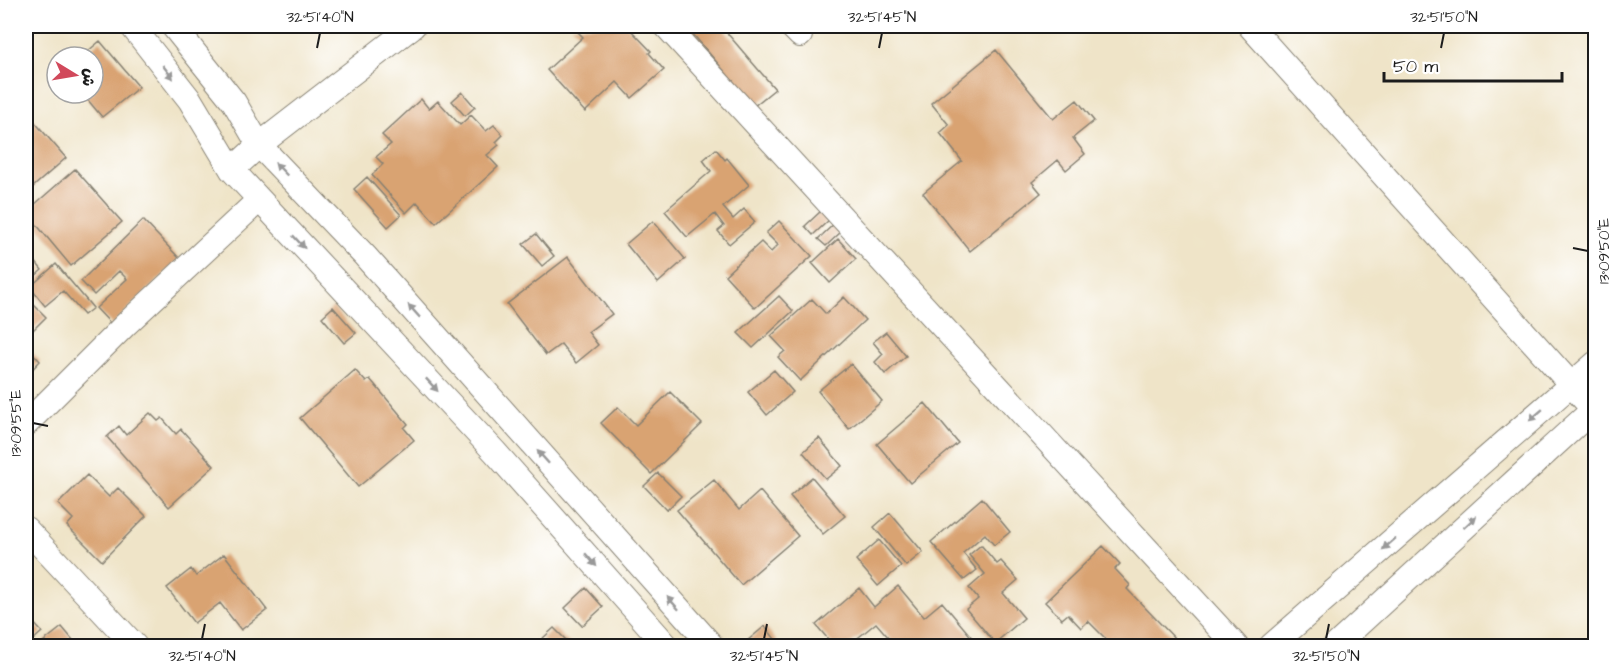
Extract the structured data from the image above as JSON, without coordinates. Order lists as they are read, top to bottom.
{
  "scale_bar": "50 m",
  "north": "right",
  "coordinates": [
    "32°51'40\"N",
    "32°51'45\"N",
    "32°51'50\"N",
    "13°09'50\"E",
    "13°09'55\"E"
  ]
}
